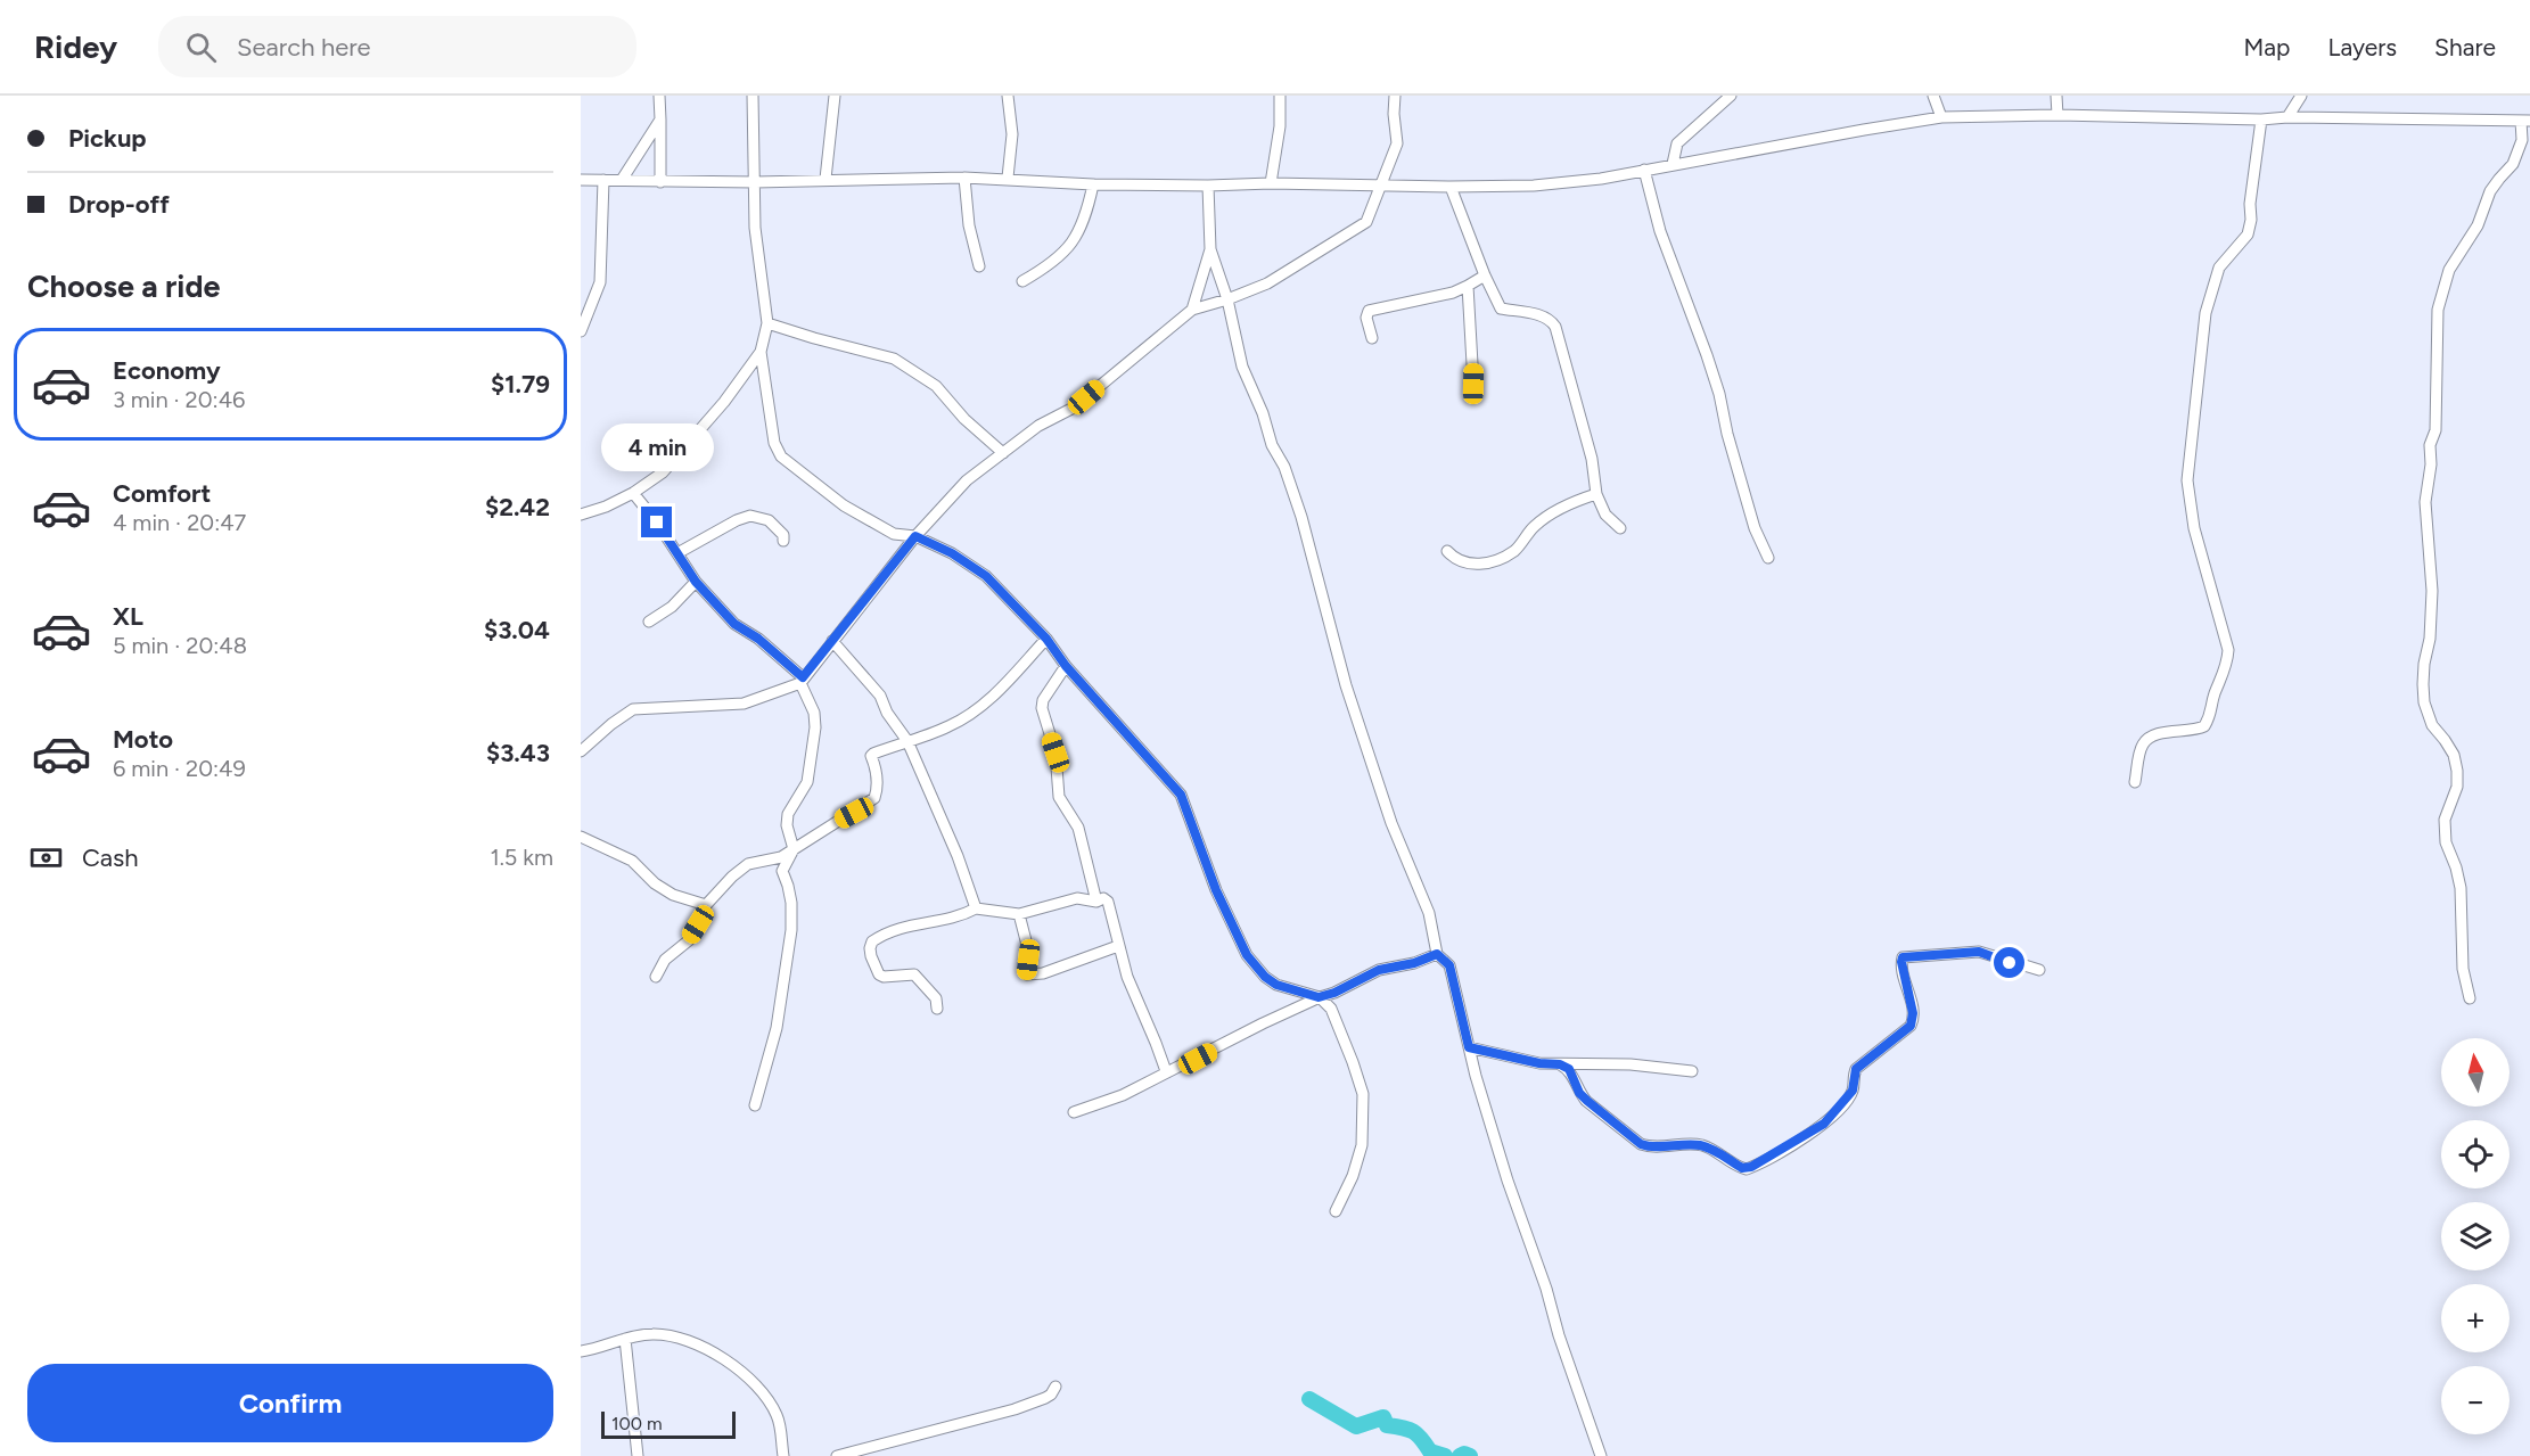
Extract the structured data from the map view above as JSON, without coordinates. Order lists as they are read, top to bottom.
{
  "scale_bar": "100 m",
  "north": "top",
  "page": {
    "header": "Ridey",
    "search": "Search here",
    "nav": ["Map", "Layers", "Share"],
    "banner": ["Pickup", "Drop-off"],
    "heading": "Choose a ride",
    "list": [
      {
        "name": "Economy",
        "note": "3 min · 20:46",
        "value": "$1.79"
      },
      {
        "name": "Comfort",
        "note": "4 min · 20:47",
        "value": "$2.42"
      },
      {
        "name": "XL",
        "note": "5 min · 20:48",
        "value": "$3.04"
      },
      {
        "name": "Moto",
        "note": "6 min · 20:49",
        "value": "$3.43"
      }
    ],
    "bubble": "4 min",
    "pay": ["Cash", "1.5 km"],
    "map_buttons": ["+", "−"],
    "buttons": "Confirm",
    "scale": "100 m"
  }
}
